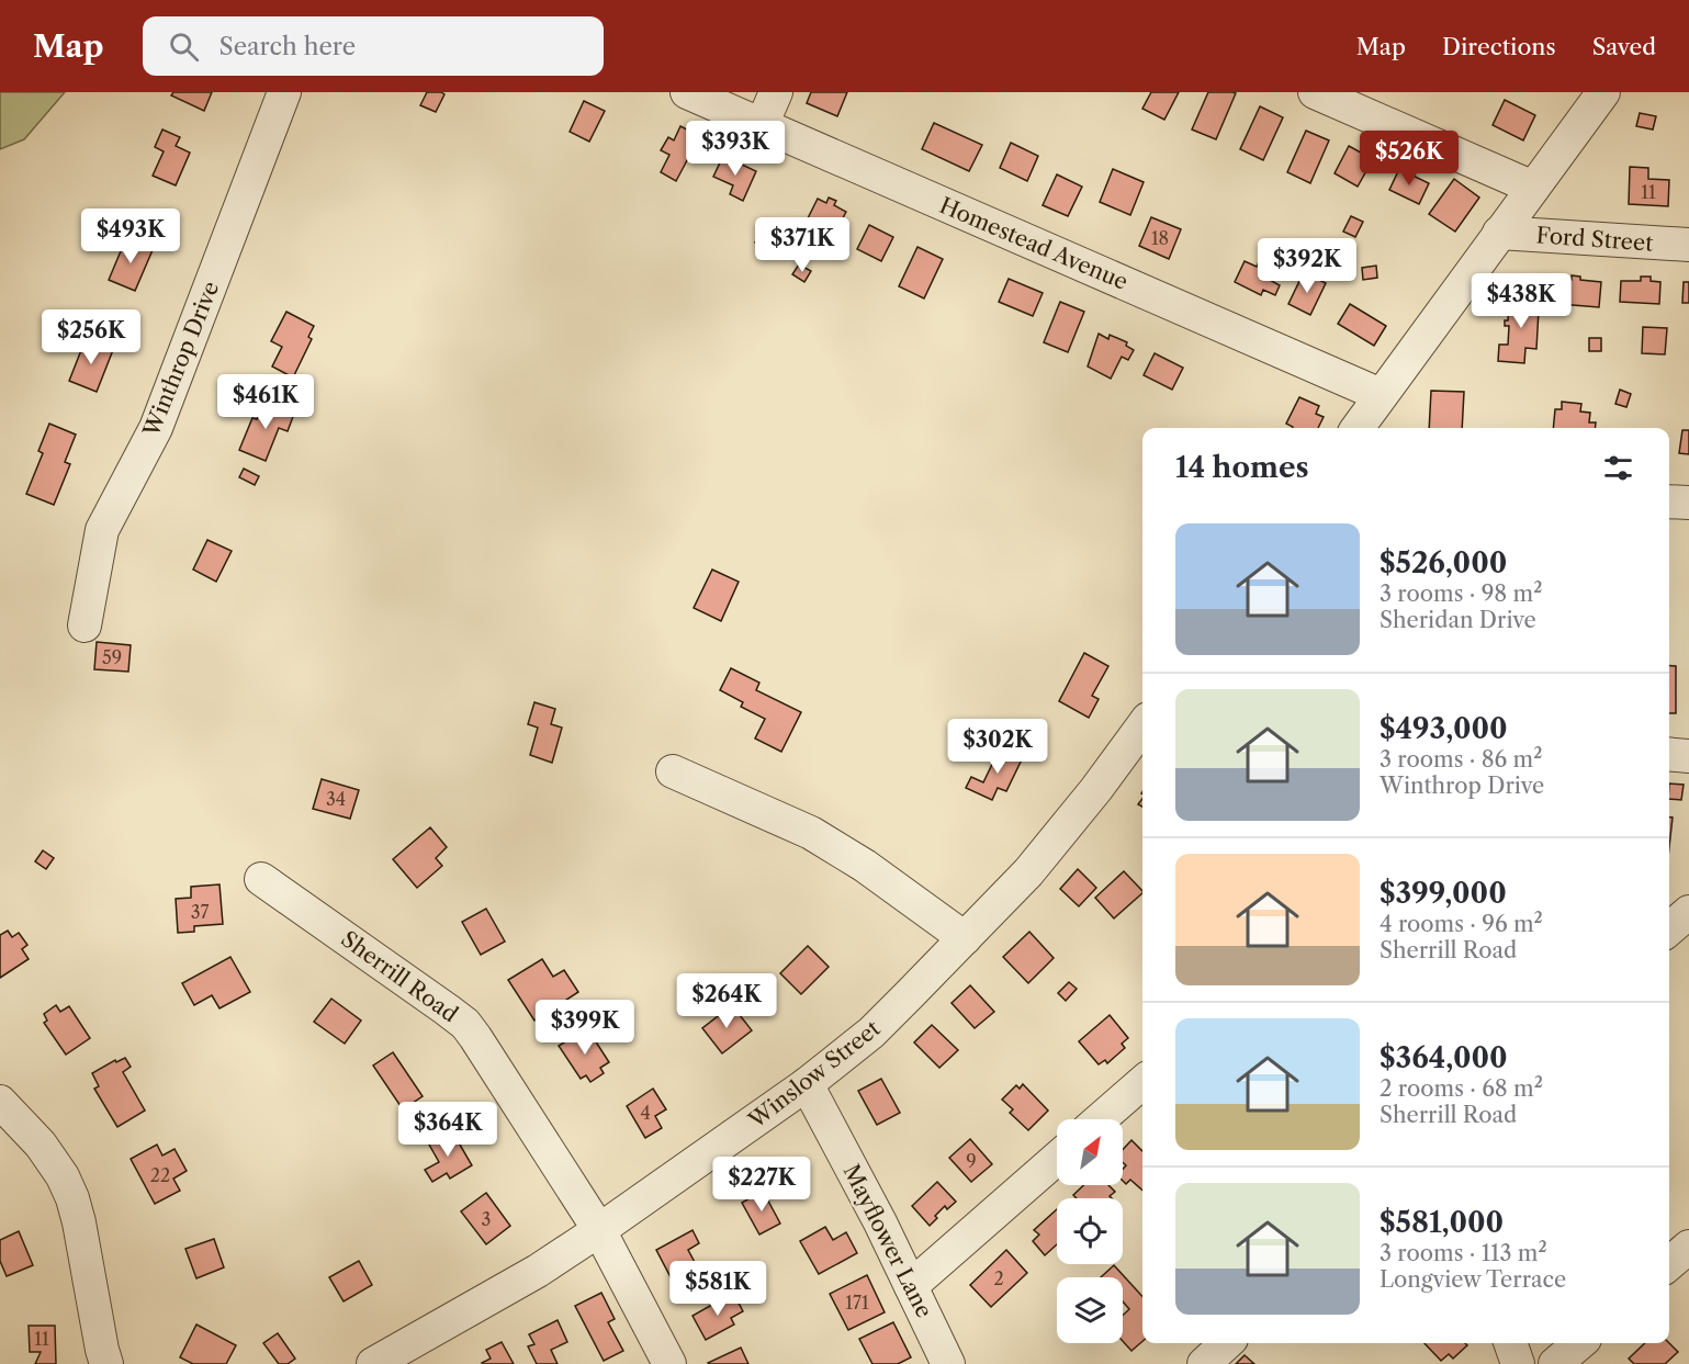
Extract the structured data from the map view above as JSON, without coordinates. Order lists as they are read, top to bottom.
{
  "streets": {
    "street": [
      "Ford Street",
      "Homestead Avenue",
      "Winthrop Drive",
      "Sherrill Road",
      "Winslow Street",
      "Mayflower Lane"
    ]
  },
  "crossings": [
    ["Sherrill Road", "Winslow Street"],
    ["Winslow Street", "Mayflower Lane"]
  ],
  "house_numbers": [
    "11",
    "18",
    "59",
    "34",
    "37",
    "4",
    "9",
    "22",
    "3",
    "2",
    "171",
    "11"
  ],
  "north": "top right",
  "page": {
    "header": "Map",
    "search": "Search here",
    "nav": ["Map", "Directions", "Saved"],
    "price": [
      "$393K",
      "$526K",
      "$493K",
      "$371K",
      "$392K",
      "$438K",
      "$256K",
      "$461K",
      "$302K",
      "$264K",
      "$399K",
      "$364K",
      "$227K",
      "$581K"
    ],
    "heading": "14 homes",
    "list": [
      {
        "name": "$526,000",
        "note": "3 rooms · 98 m² · Sheridan Drive"
      },
      {
        "name": "$493,000",
        "note": "3 rooms · 86 m² · Winthrop Drive"
      },
      {
        "name": "$399,000",
        "note": "4 rooms · 96 m² · Sherrill Road"
      },
      {
        "name": "$364,000",
        "note": "2 rooms · 68 m² · Sherrill Road"
      },
      {
        "name": "$581,000",
        "note": "3 rooms · 113 m² · Longview Terrace"
      }
    ]
  }
}
